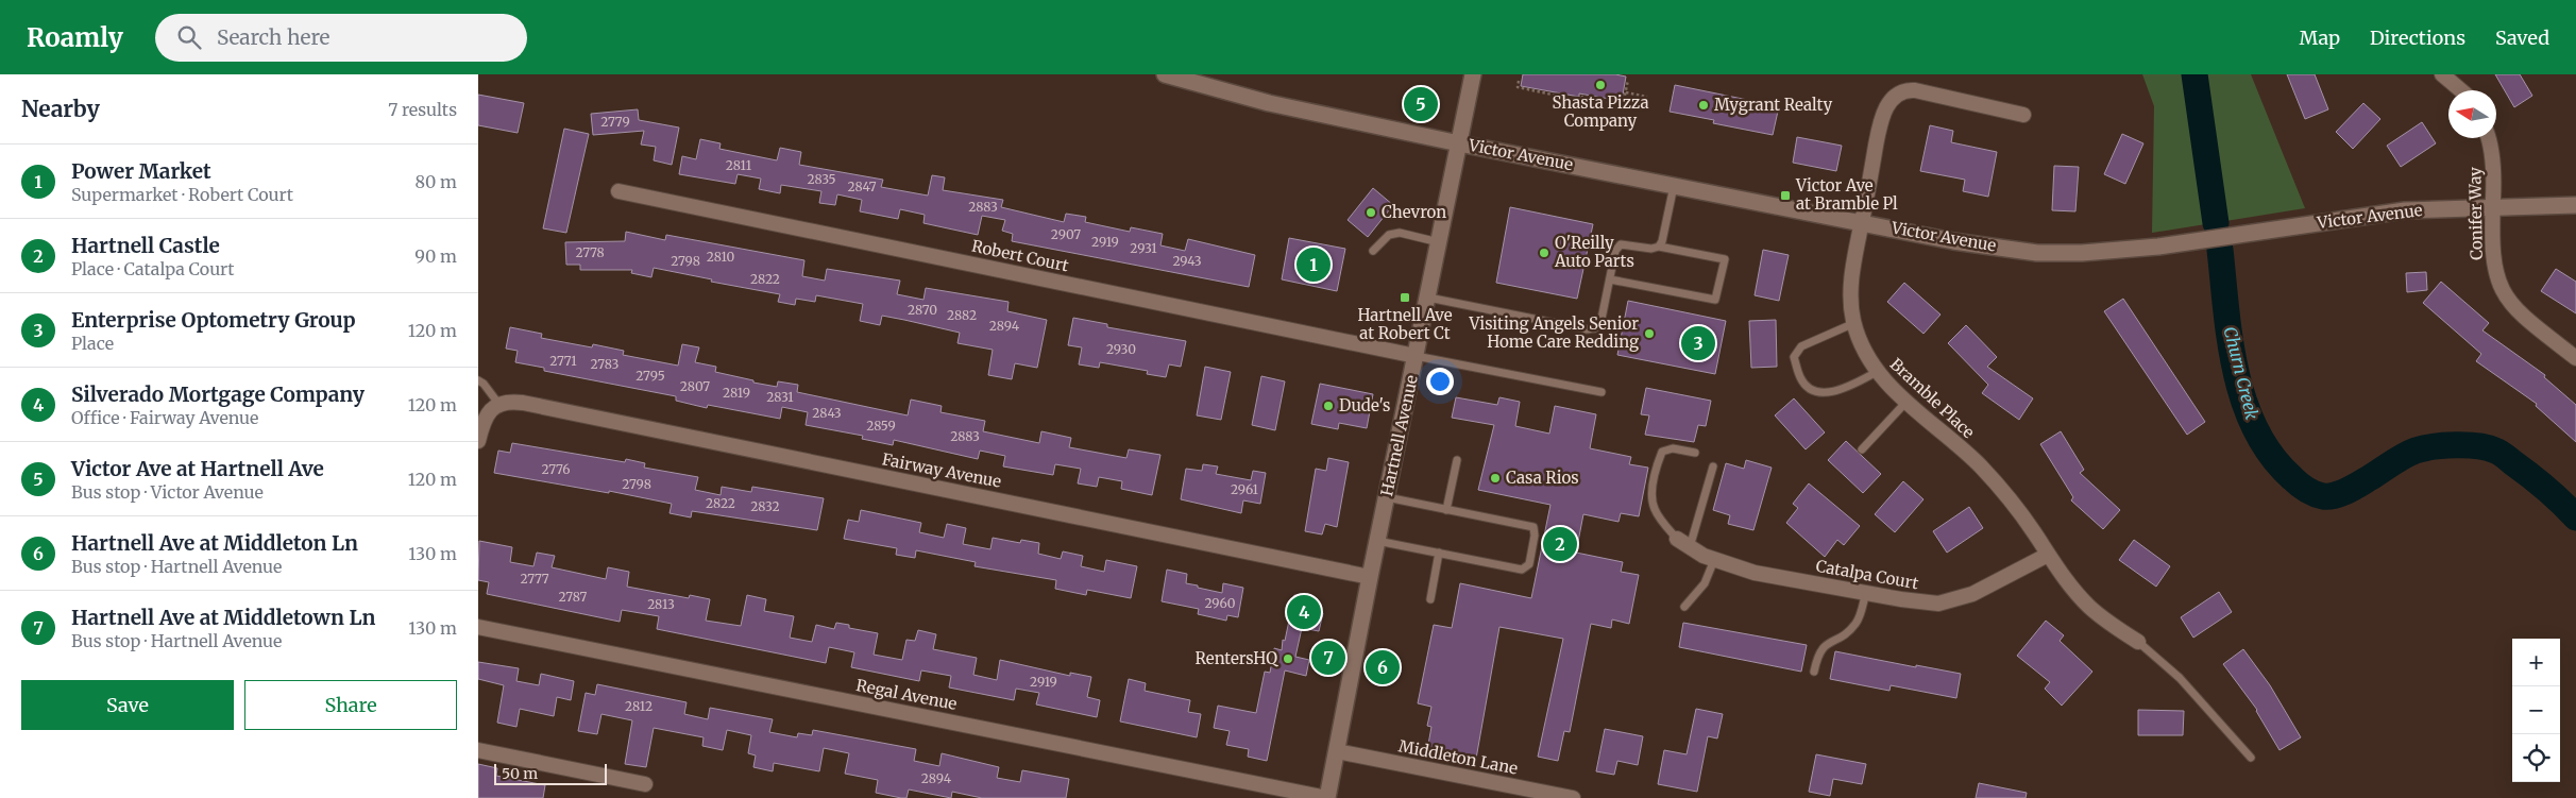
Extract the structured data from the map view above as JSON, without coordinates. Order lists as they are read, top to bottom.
{
  "streets": {
    "main road": ["Victor Avenue", "Hartnell Avenue"],
    "street": [
      "Conifer Way",
      "Robert Court",
      "Bramble Place",
      "Fairway Avenue",
      "Catalpa Court",
      "Regal Avenue",
      "Middleton Lane"
    ]
  },
  "crossings": [
    ["Victor Avenue", "Conifer Way"],
    ["Victor Avenue", "Bramble Place"],
    ["Victor Avenue", "Hartnell Avenue"],
    ["Robert Court", "Hartnell Avenue"],
    ["Bramble Place", "Catalpa Court"],
    ["Hartnell Avenue", "Fairway Avenue"],
    ["Hartnell Avenue", "Regal Avenue"],
    ["Hartnell Avenue", "Middleton Lane"]
  ],
  "water": ["Churn Creek"],
  "places": {
    "other": [
      "Shasta Pizza Company",
      "Mygrant Realty",
      "Chevron",
      "O'Reilly Auto Parts",
      "Visiting Angels Senior Home Care Redding",
      "Dude's",
      "Casa Rios",
      "RentersHQ"
    ],
    "transit": ["Victor Ave at Bramble Pl", "Hartnell Ave at Robert Ct"]
  },
  "house_numbers": [
    "2779",
    "2811",
    "2835",
    "2847",
    "2883",
    "2907",
    "2919",
    "2931",
    "2778",
    "2810",
    "2798",
    "2943",
    "2822",
    "2870",
    "2882",
    "2894",
    "2930",
    "2771",
    "2783",
    "2795",
    "2807",
    "2819",
    "2831",
    "2843",
    "2859",
    "2883",
    "2776",
    "2798",
    "2961",
    "2822",
    "2832",
    "2777",
    "2787",
    "2960",
    "2813",
    "2919",
    "2812",
    "2894"
  ],
  "scale_bar": "50 m",
  "north": "left",
  "page": {
    "header": "Roamly",
    "search": "Search here",
    "nav": ["Map", "Directions", "Saved"],
    "heading": ["Nearby", "7 results"],
    "pins": [
      "5",
      "1",
      "3",
      "2",
      "4",
      "7",
      "6"
    ],
    "list": [
      {
        "mark": "1",
        "name": "Power Market",
        "note": "Supermarket · Robert Court",
        "value": "80 m"
      },
      {
        "mark": "2",
        "name": "Hartnell Castle",
        "note": "Place · Catalpa Court",
        "value": "90 m"
      },
      {
        "mark": "3",
        "name": "Enterprise Optometry Group",
        "note": "Place",
        "value": "120 m"
      },
      {
        "mark": "4",
        "name": "Silverado Mortgage Company",
        "note": "Office · Fairway Avenue",
        "value": "120 m"
      },
      {
        "mark": "5",
        "name": "Victor Ave at Hartnell Ave",
        "note": "Bus stop · Victor Avenue",
        "value": "120 m"
      },
      {
        "mark": "6",
        "name": "Hartnell Ave at Middleton Ln",
        "note": "Bus stop · Hartnell Avenue",
        "value": "130 m"
      },
      {
        "mark": "7",
        "name": "Hartnell Ave at Middletown Ln",
        "note": "Bus stop · Hartnell Avenue",
        "value": "130 m"
      }
    ],
    "map_buttons": ["+", "−"],
    "buttons": ["Save", "Share"],
    "scale": "50 m"
  }
}
